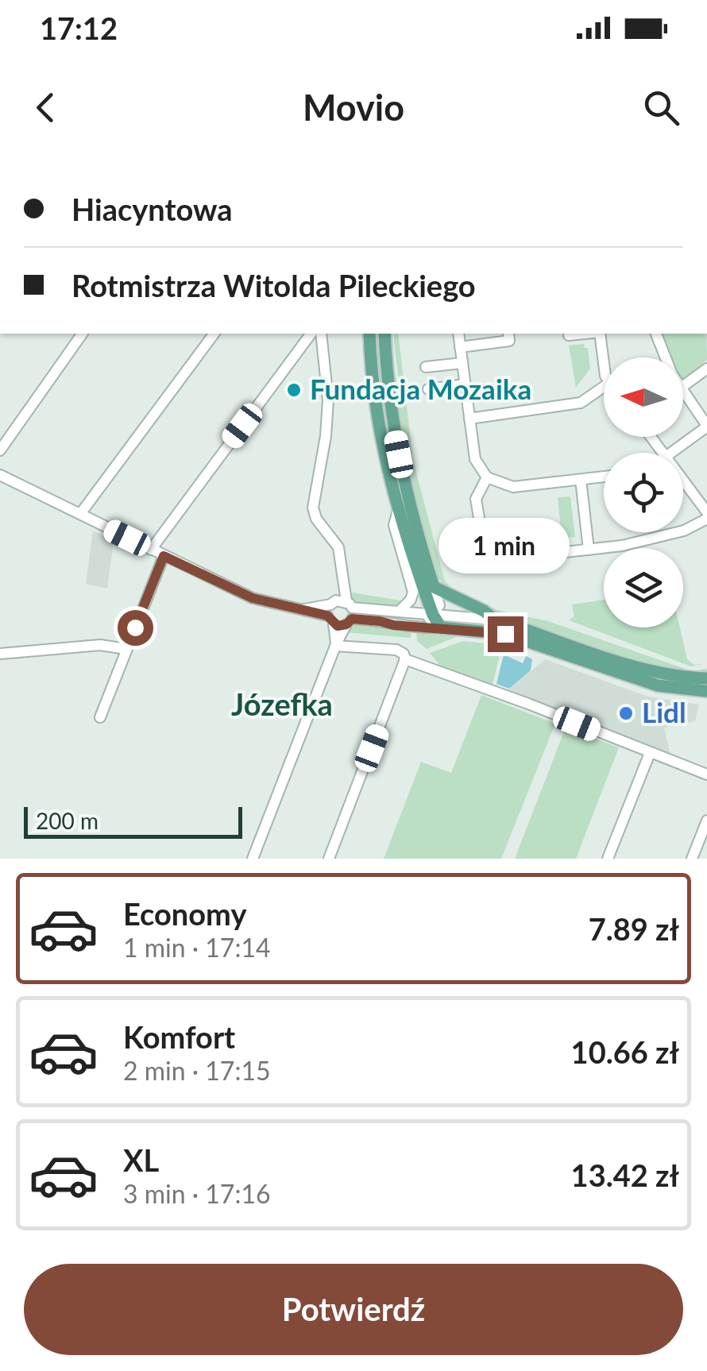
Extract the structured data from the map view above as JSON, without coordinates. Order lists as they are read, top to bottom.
{
  "districts": ["Józefka"],
  "places": ["Fundacja Mozaika", "Lidl"],
  "scale_bar": "200 m",
  "north": "left",
  "page": {
    "status": "17:12",
    "header": "Movio",
    "banner": ["Hiacyntowa", "Rotmistrza Witolda Pileckiego"],
    "bubble": "1 min",
    "scale": "200 m",
    "list": [
      {
        "name": "Economy",
        "note": "1 min · 17:14",
        "value": "7.89 zł"
      },
      {
        "name": "Komfort",
        "note": "2 min · 17:15",
        "value": "10.66 zł"
      },
      {
        "name": "XL",
        "note": "3 min · 17:16",
        "value": "13.42 zł"
      }
    ],
    "buttons": "Potwierdź"
  }
}
